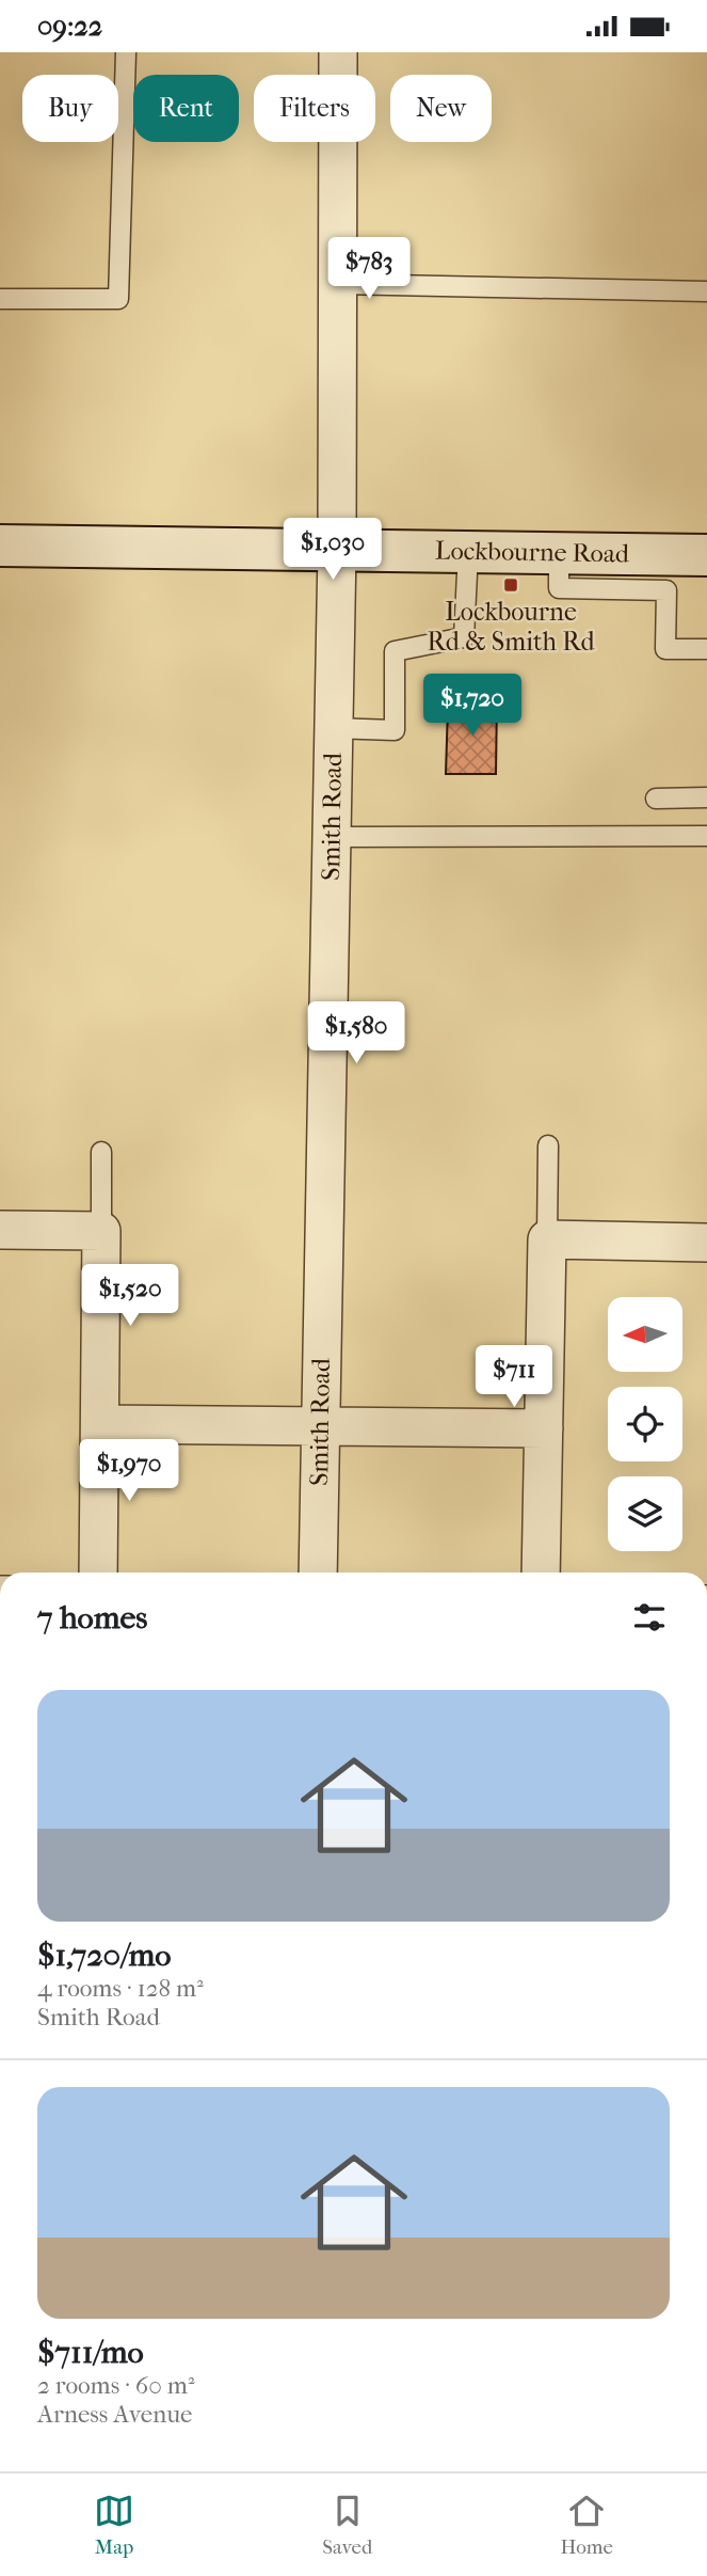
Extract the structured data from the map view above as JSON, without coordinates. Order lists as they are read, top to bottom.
{
  "streets": {
    "main road": ["Lockbourne Road"],
    "street": ["Smith Road"]
  },
  "crossings": [
    ["Lockbourne Road", "Smith Road"]
  ],
  "places": {
    "transit": ["Lockbourne Rd & Smith Rd"]
  },
  "north": "left",
  "page": {
    "status": "09:22",
    "chip": [
      "Buy",
      "Rent",
      "Filters",
      "New"
    ],
    "price": [
      "$783",
      "$1,030",
      "$1,720",
      "$1,580",
      "$1,520",
      "$711",
      "$1,970"
    ],
    "heading": "7 homes",
    "list": [
      {
        "name": "$1,720/mo",
        "note": "4 rooms · 128 m² · Smith Road"
      },
      {
        "name": "$711/mo",
        "note": "2 rooms · 60 m² · Arness Avenue"
      }
    ],
    "tabs": ["Map", "Saved", "Home"]
  }
}
